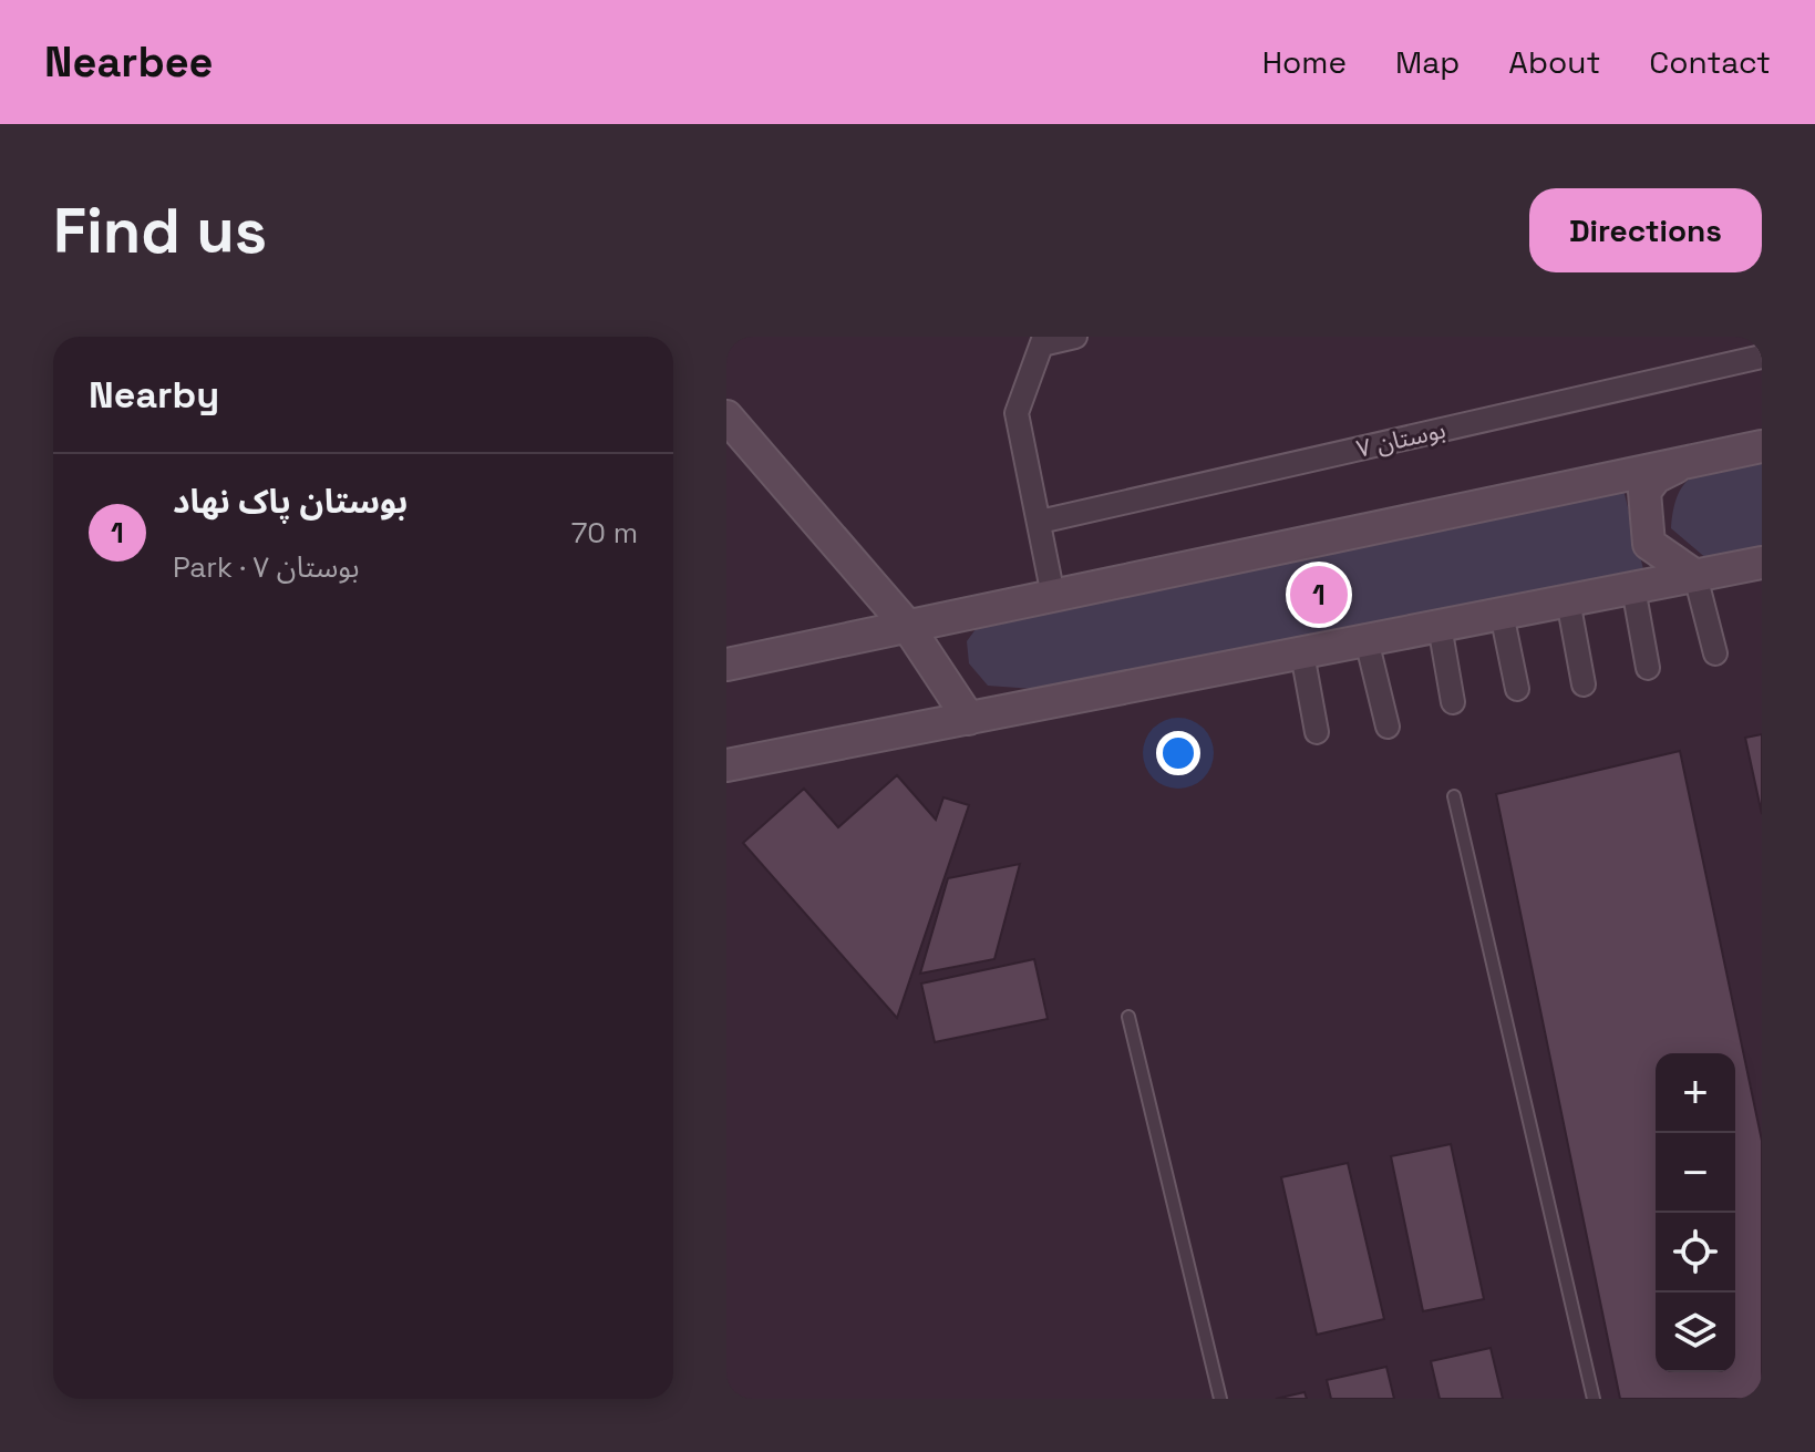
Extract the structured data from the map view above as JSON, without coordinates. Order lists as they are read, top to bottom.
{
  "streets": {
    "street": ["بوستان ۷"]
  },
  "page": {
    "header": "Nearbee",
    "nav": [
      "Home",
      "Map",
      "About",
      "Contact"
    ],
    "buttons": "Directions",
    "title": "Find us",
    "heading": "Nearby",
    "list": [
      {
        "mark": "1",
        "name": "بوستان پاک نهاد",
        "note": "Park · بوستان ۷",
        "value": "70 m"
      }
    ],
    "pins": "1",
    "map_buttons": ["+", "−"]
  }
}
